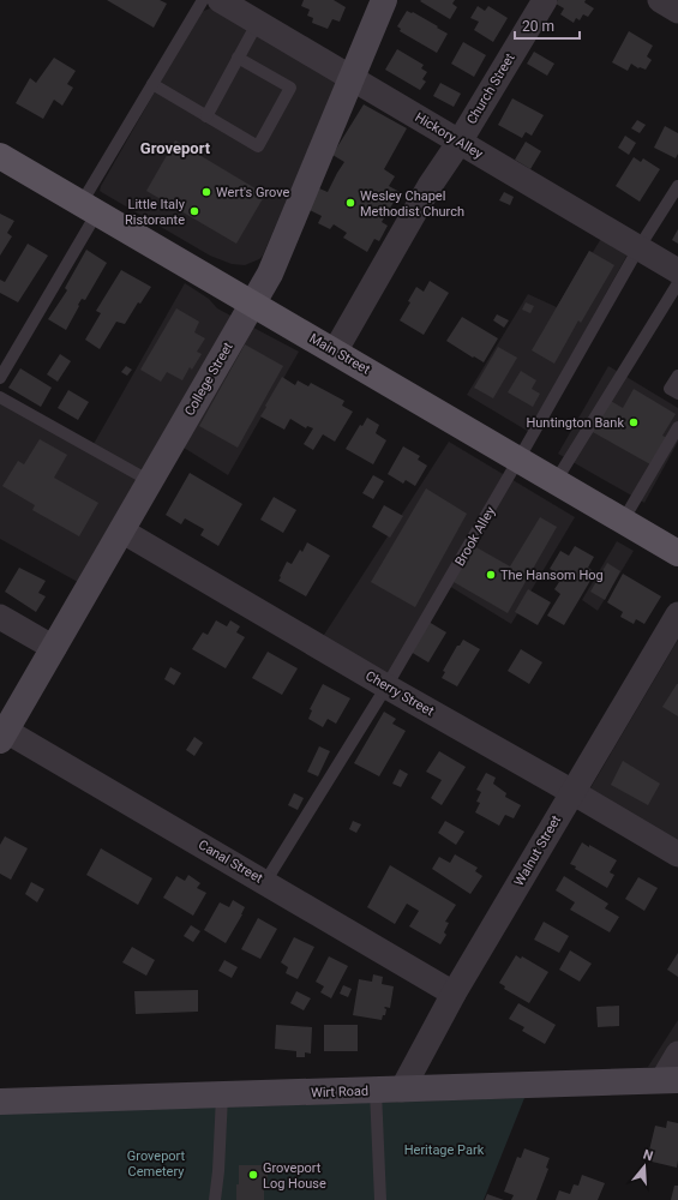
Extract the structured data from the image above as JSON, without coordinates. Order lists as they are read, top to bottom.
{
  "streets": {
    "main road": ["Main Street"],
    "street": [
      "Church Street",
      "Hickory Alley",
      "College Street",
      "Cherry Street",
      "Walnut Street",
      "Canal Street",
      "Wirt Road"
    ],
    "lane": ["Brook Alley"]
  },
  "crossings": [
    ["Church Street", "Hickory Alley"],
    ["Church Street", "Main Street"],
    ["Hickory Alley", "College Street"],
    ["Hickory Alley", "Brook Alley"],
    ["Main Street", "College Street"],
    ["Main Street", "Brook Alley"],
    ["College Street", "Cherry Street"],
    ["College Street", "Canal Street"],
    ["Brook Alley", "Cherry Street"],
    ["Brook Alley", "Canal Street"],
    ["Cherry Street", "Walnut Street"],
    ["Walnut Street", "Canal Street"],
    ["Walnut Street", "Wirt Road"]
  ],
  "districts": ["Groveport"],
  "parks": ["Heritage Park", "Groveport Cemetery"],
  "places": [
    "Wert's Grove",
    "Wesley Chapel Methodist Church",
    "Little Italy Ristorante",
    "Huntington Bank",
    "The Hansom Hog",
    "Groveport Log House"
  ],
  "scale_bar": "20 m",
  "north": "top"
}
